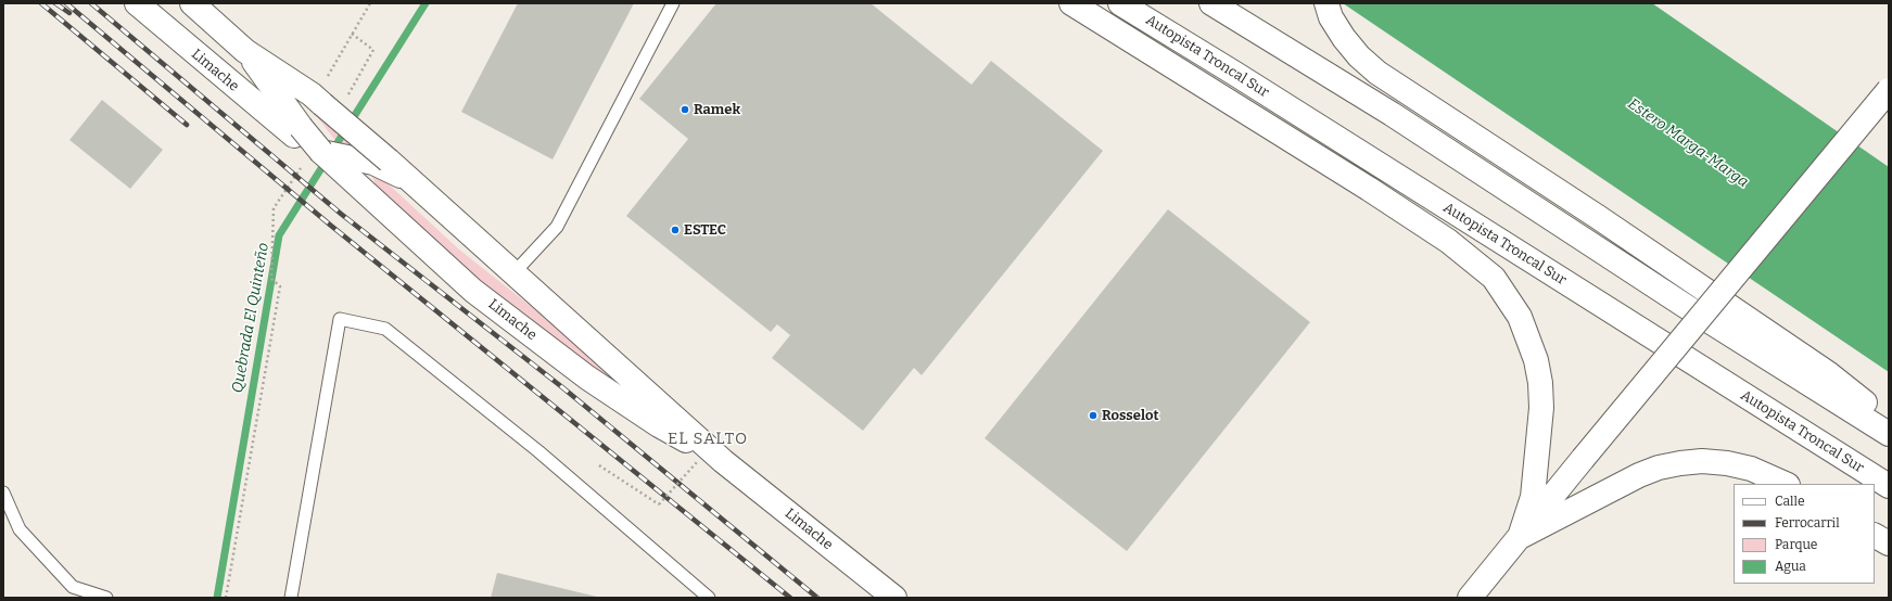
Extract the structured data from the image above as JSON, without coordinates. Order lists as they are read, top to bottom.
{
  "streets": {
    "main road": ["Autopista Troncal Sur", "Limache"]
  },
  "districts": ["EL SALTO"],
  "water": ["Estero Marga-Marga", "Quebrada El Quinteño"],
  "places": ["Ramek", "ESTEC", "Rosselot"],
  "legend": [
    "Calle",
    "Ferrocarril",
    "Parque",
    "Agua"
  ]
}
